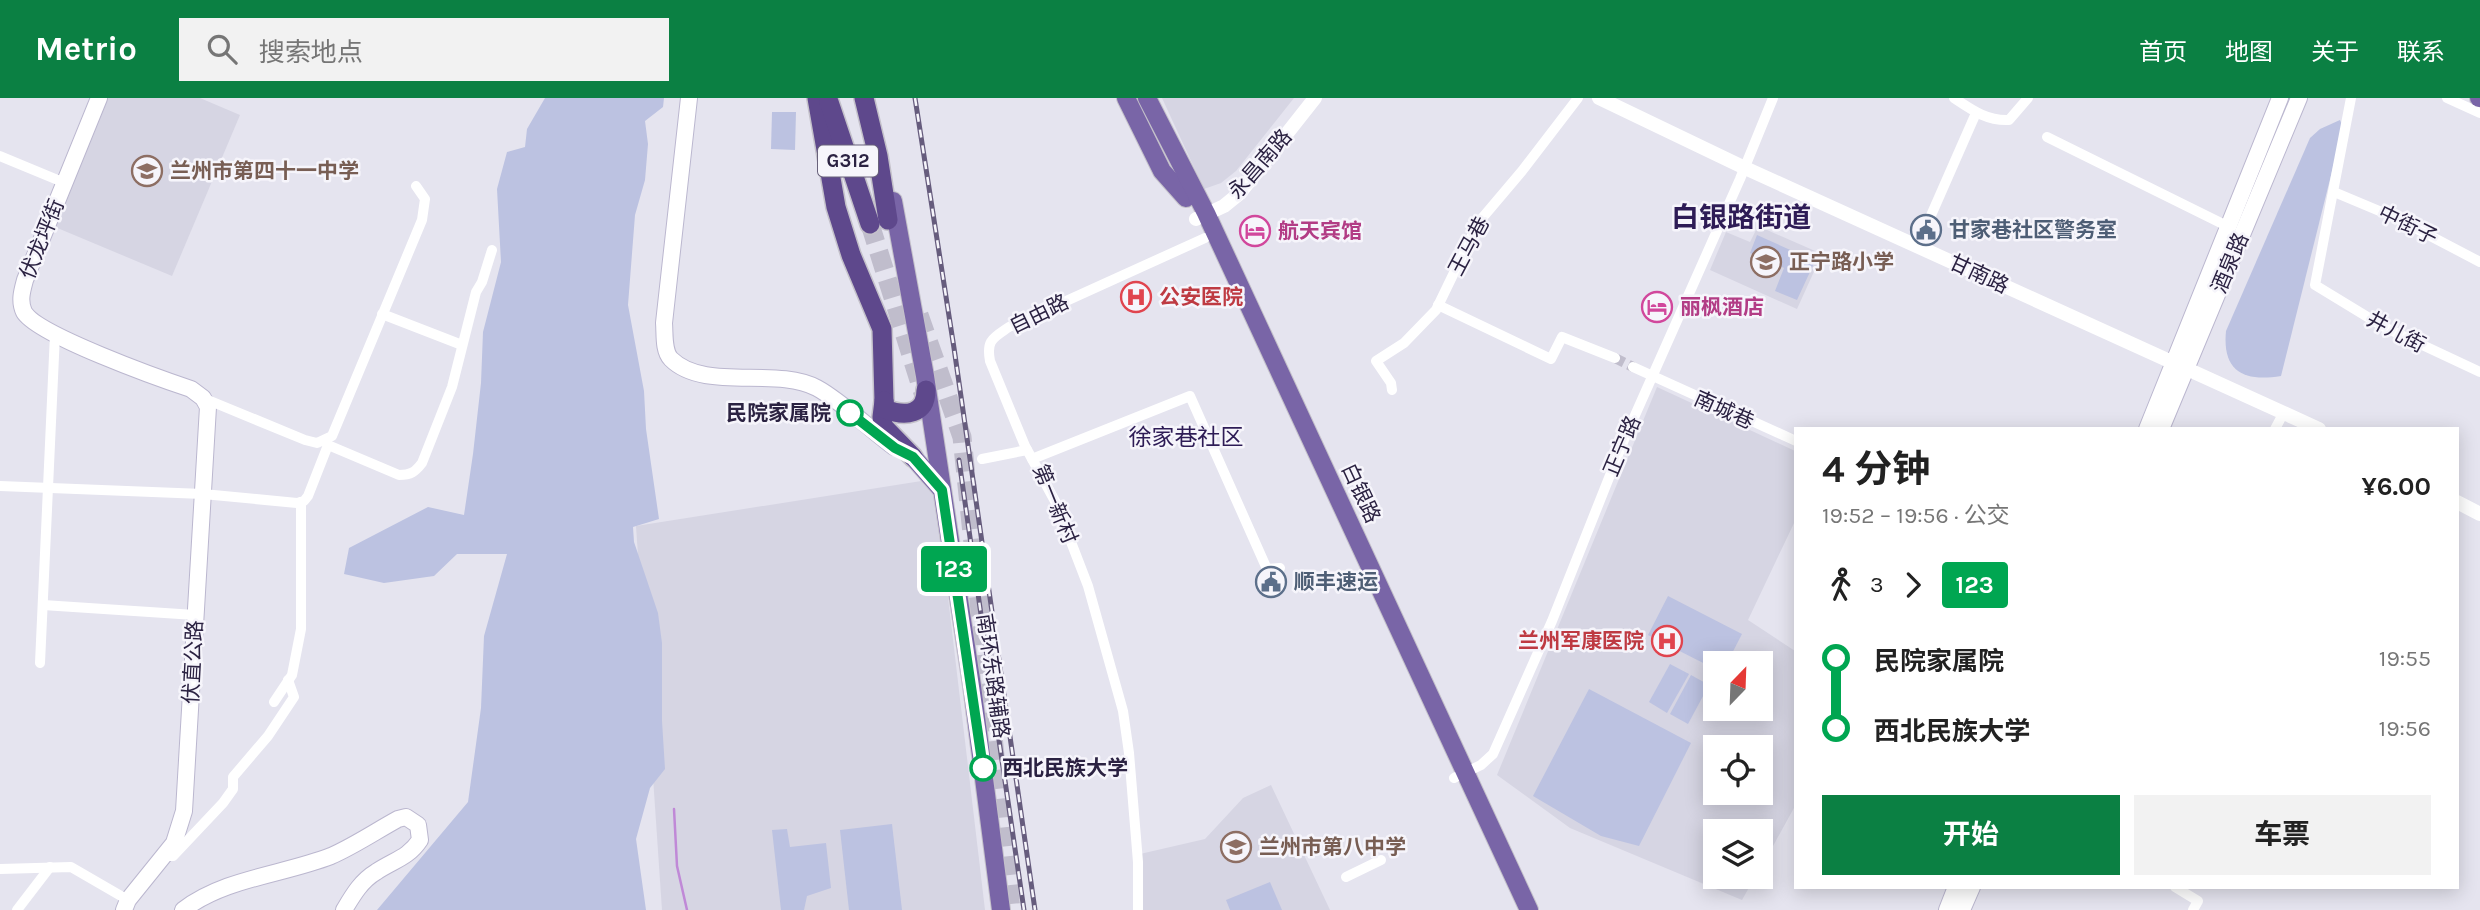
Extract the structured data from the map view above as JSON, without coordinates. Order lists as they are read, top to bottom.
{
  "streets": {
    "highway": ["G312"],
    "main road": [
      "伏龙坪街",
      "酒泉路",
      "白银路",
      "伏直公路",
      "南环东路辅路"
    ],
    "street": [
      "永昌南路",
      "中街子",
      "王马巷",
      "甘南路",
      "自由路",
      "井儿街",
      "南城巷",
      "正宁路",
      "第一新村"
    ]
  },
  "crossings": [
    ["永昌南路", "白银路"],
    ["中街子", "井儿街"],
    ["伏龙坪街", "伏直公路"],
    ["酒泉路", "甘南路"],
    ["甘南路", "正宁路"],
    ["自由路", "白银路"],
    ["自由路", "第一新村"],
    ["南城巷", "正宁路"],
    ["正宁路", "白银路"]
  ],
  "districts": ["白银路街道", "徐家巷社区"],
  "places": {
    "school or university": ["兰州市第四十一中学", "正宁路小学", "兰州市第八中学"],
    "public building": ["甘家巷社区警务室", "顺丰速运"],
    "hotel": ["航天宾馆", "丽枫酒店"],
    "hospital": ["公安医院", "兰州军康医院"],
    "other": ["民院家属院", "西北民族大学"]
  },
  "lines": ["bus line 123"],
  "north": "top right",
  "page": {
    "header": "Metrio",
    "search": "搜索地点",
    "nav": [
      "首页",
      "地图",
      "关于",
      "联系"
    ],
    "on_map": "123",
    "heading": ["4 分钟", "19:52 – 19:56 · 公交", "¥6.00"],
    "legs": ["3", "123"],
    "list": [
      {
        "name": "民院家属院",
        "value": "19:55"
      },
      {
        "name": "西北民族大学",
        "value": "19:56"
      }
    ],
    "buttons": ["开始", "车票"]
  }
}
